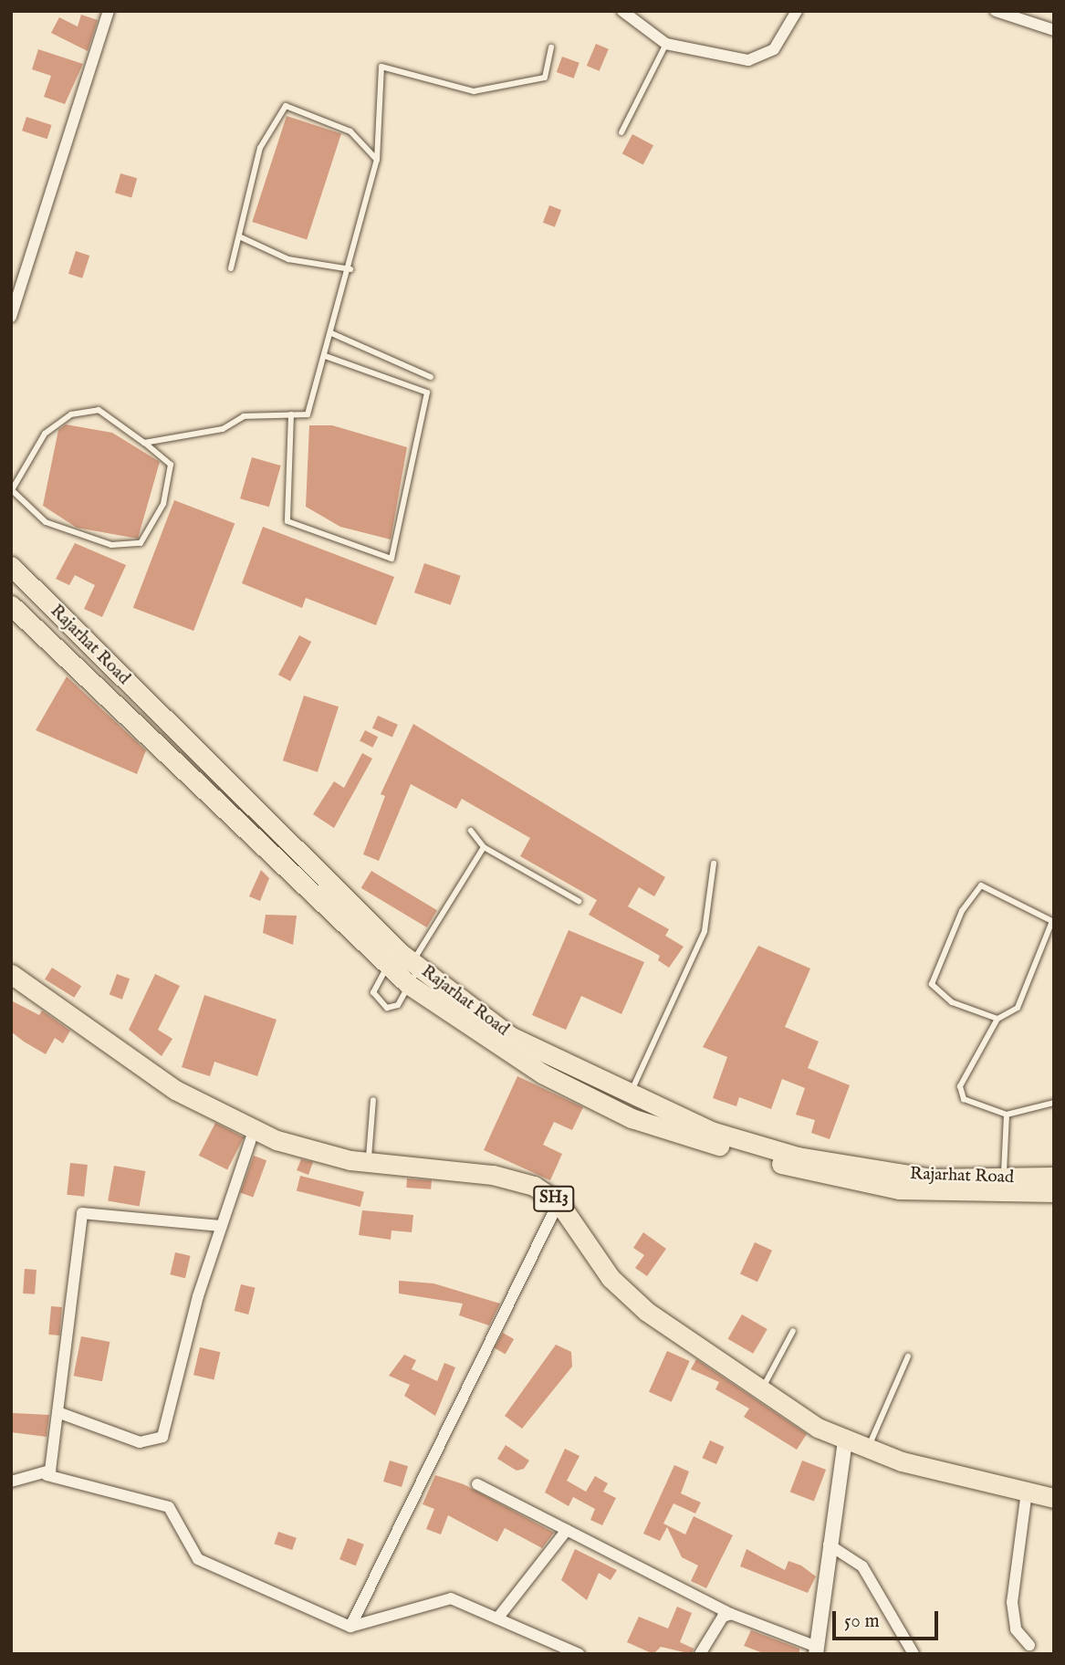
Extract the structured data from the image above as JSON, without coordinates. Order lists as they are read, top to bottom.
{
  "streets": {
    "main road": ["Rajarhat Road", "SH3"]
  },
  "scale_bar": "50 m"
}
